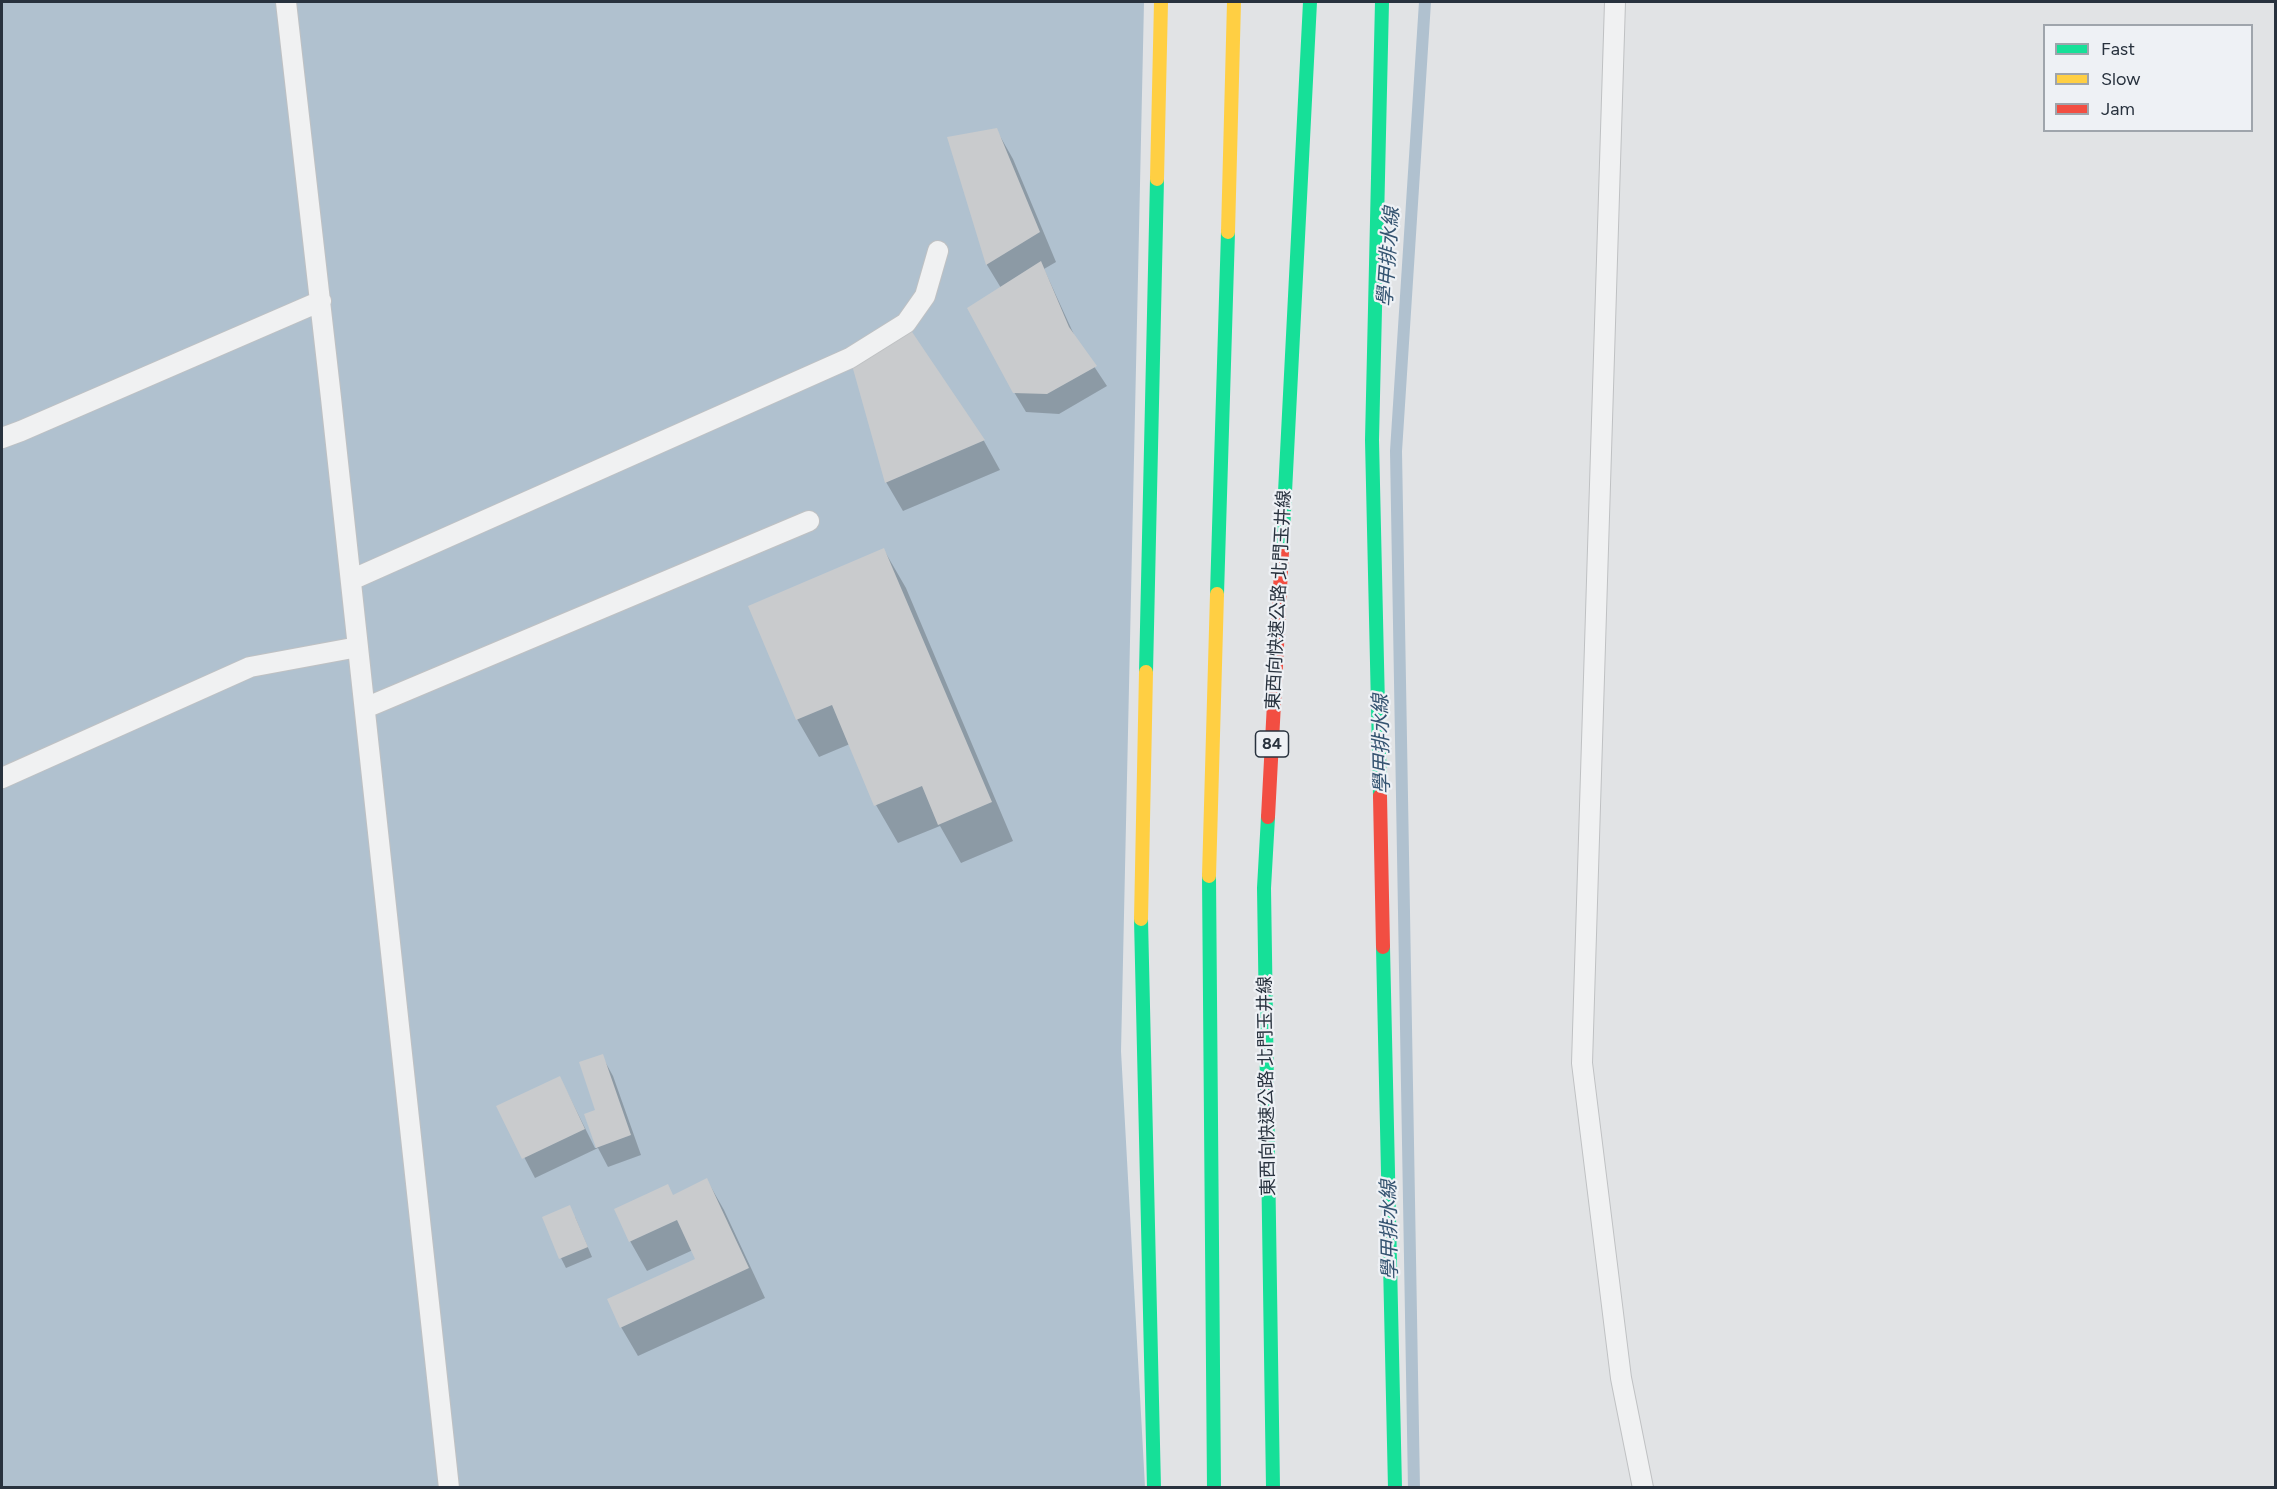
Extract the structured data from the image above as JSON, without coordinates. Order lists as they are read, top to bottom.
{
  "streets": {
    "main road": ["東西向快速公路 北門玉井線", "84"]
  },
  "water": ["學甲排水線"],
  "legend": ["Fast", "Slow", "Jam"]
}
